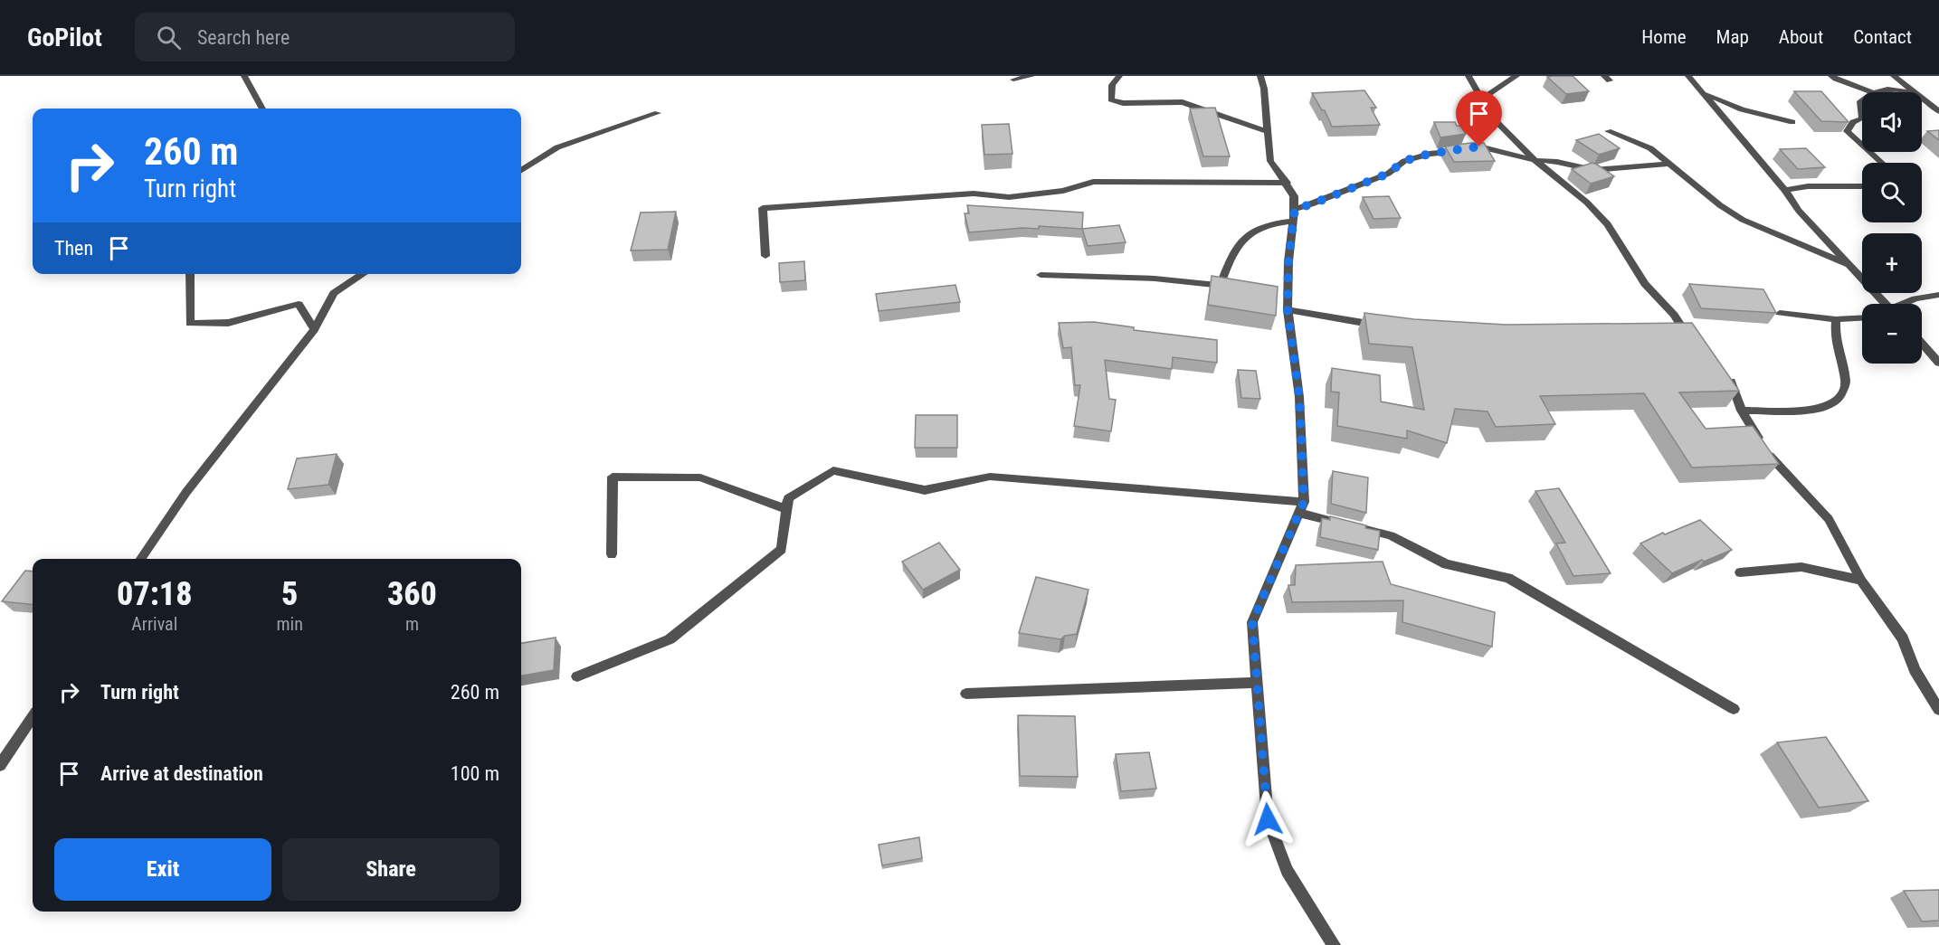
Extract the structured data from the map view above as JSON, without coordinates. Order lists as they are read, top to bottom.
{
  "page": {
    "header": "GoPilot",
    "search": "Search here",
    "nav": [
      "Home",
      "Map",
      "About",
      "Contact"
    ],
    "map_buttons": ["+", "−"],
    "turn": ["260 m", "Turn right"],
    "then": "Then",
    "eta": [
      "07:18",
      "Arrival",
      "5",
      "min",
      "360",
      "m"
    ],
    "list": [
      {
        "name": "Turn right",
        "value": "260 m"
      },
      {
        "name": "Arrive at destination",
        "value": "100 m"
      }
    ],
    "buttons": ["Exit", "Share"]
  }
}
